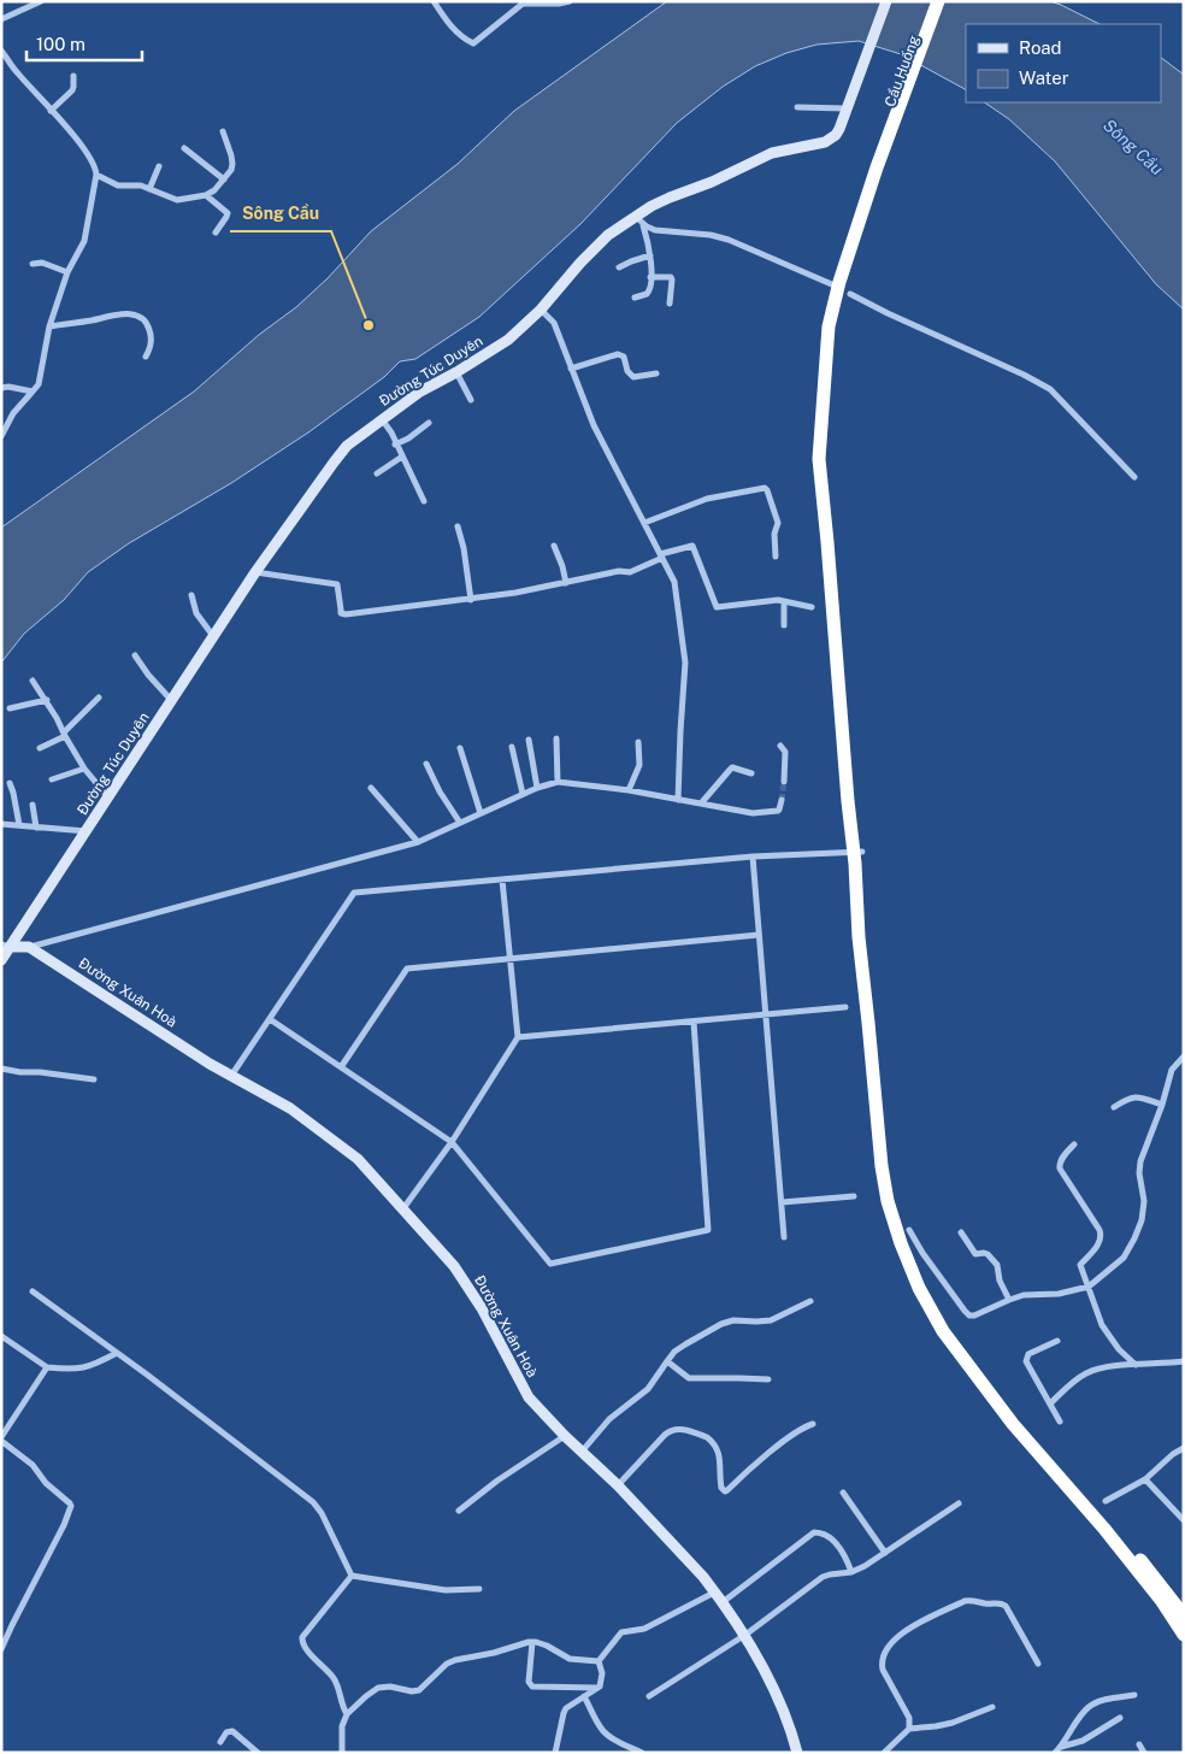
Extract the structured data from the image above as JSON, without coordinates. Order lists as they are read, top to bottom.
{
  "streets": {
    "highway": ["Cầu Huống"],
    "street": ["Đường Túc Duyên", "Đường Xuân Hoà"]
  },
  "water": ["Sông Cầu"],
  "places": ["Sông Cầu"],
  "legend": ["Road", "Water"],
  "scale_bar": "100 m"
}
